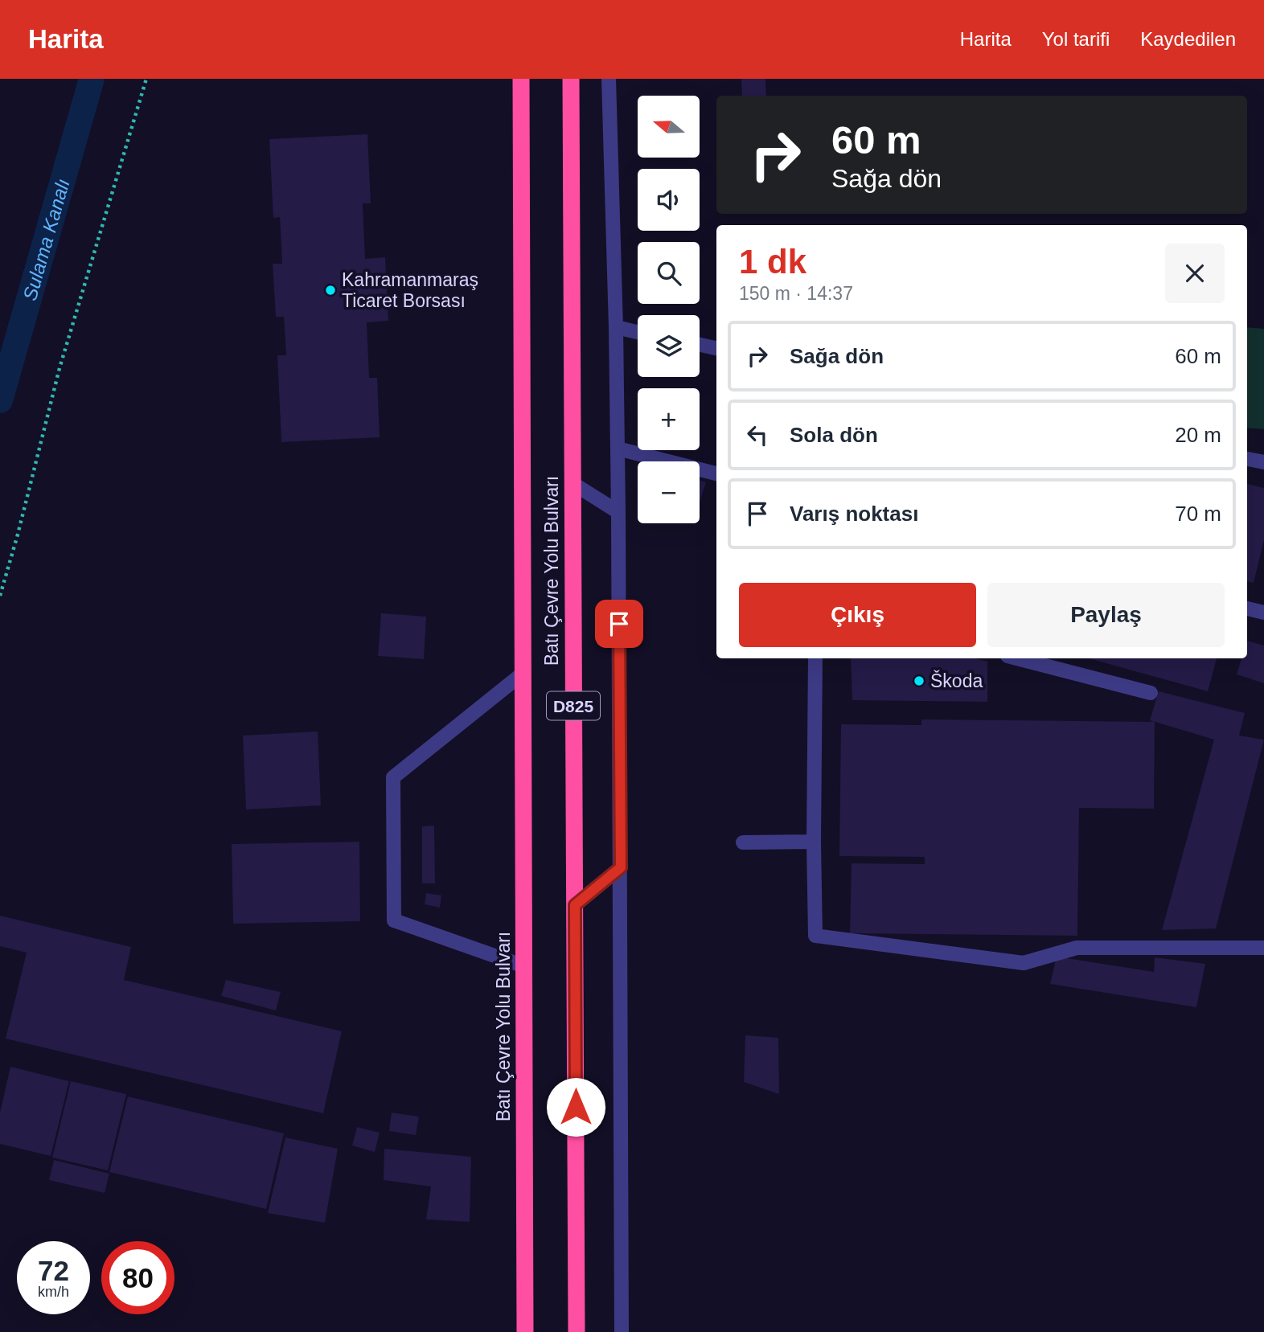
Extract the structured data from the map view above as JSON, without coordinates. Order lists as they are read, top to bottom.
{
  "streets": {
    "highway": ["Batı Çevre Yolu Bulvarı", "D825"]
  },
  "water": ["Sulama Kanalı"],
  "places": ["Kahramanmaraş Ticaret Borsası", "Škoda"],
  "north": "left",
  "page": {
    "header": "Harita",
    "nav": ["Harita", "Yol tarifi", "Kaydedilen"],
    "map_buttons": ["+", "−"],
    "turn": ["60 m", "Sağa dön"],
    "heading": ["1 dk", "150 m · 14:37"],
    "list": [
      {
        "name": "Sağa dön",
        "value": "60 m"
      },
      {
        "name": "Sola dön",
        "value": "20 m"
      },
      {
        "name": "Varış noktası",
        "value": "70 m"
      }
    ],
    "buttons": ["Çıkış", "Paylaş"],
    "speed": "72 km/h",
    "limit": "80"
  }
}
